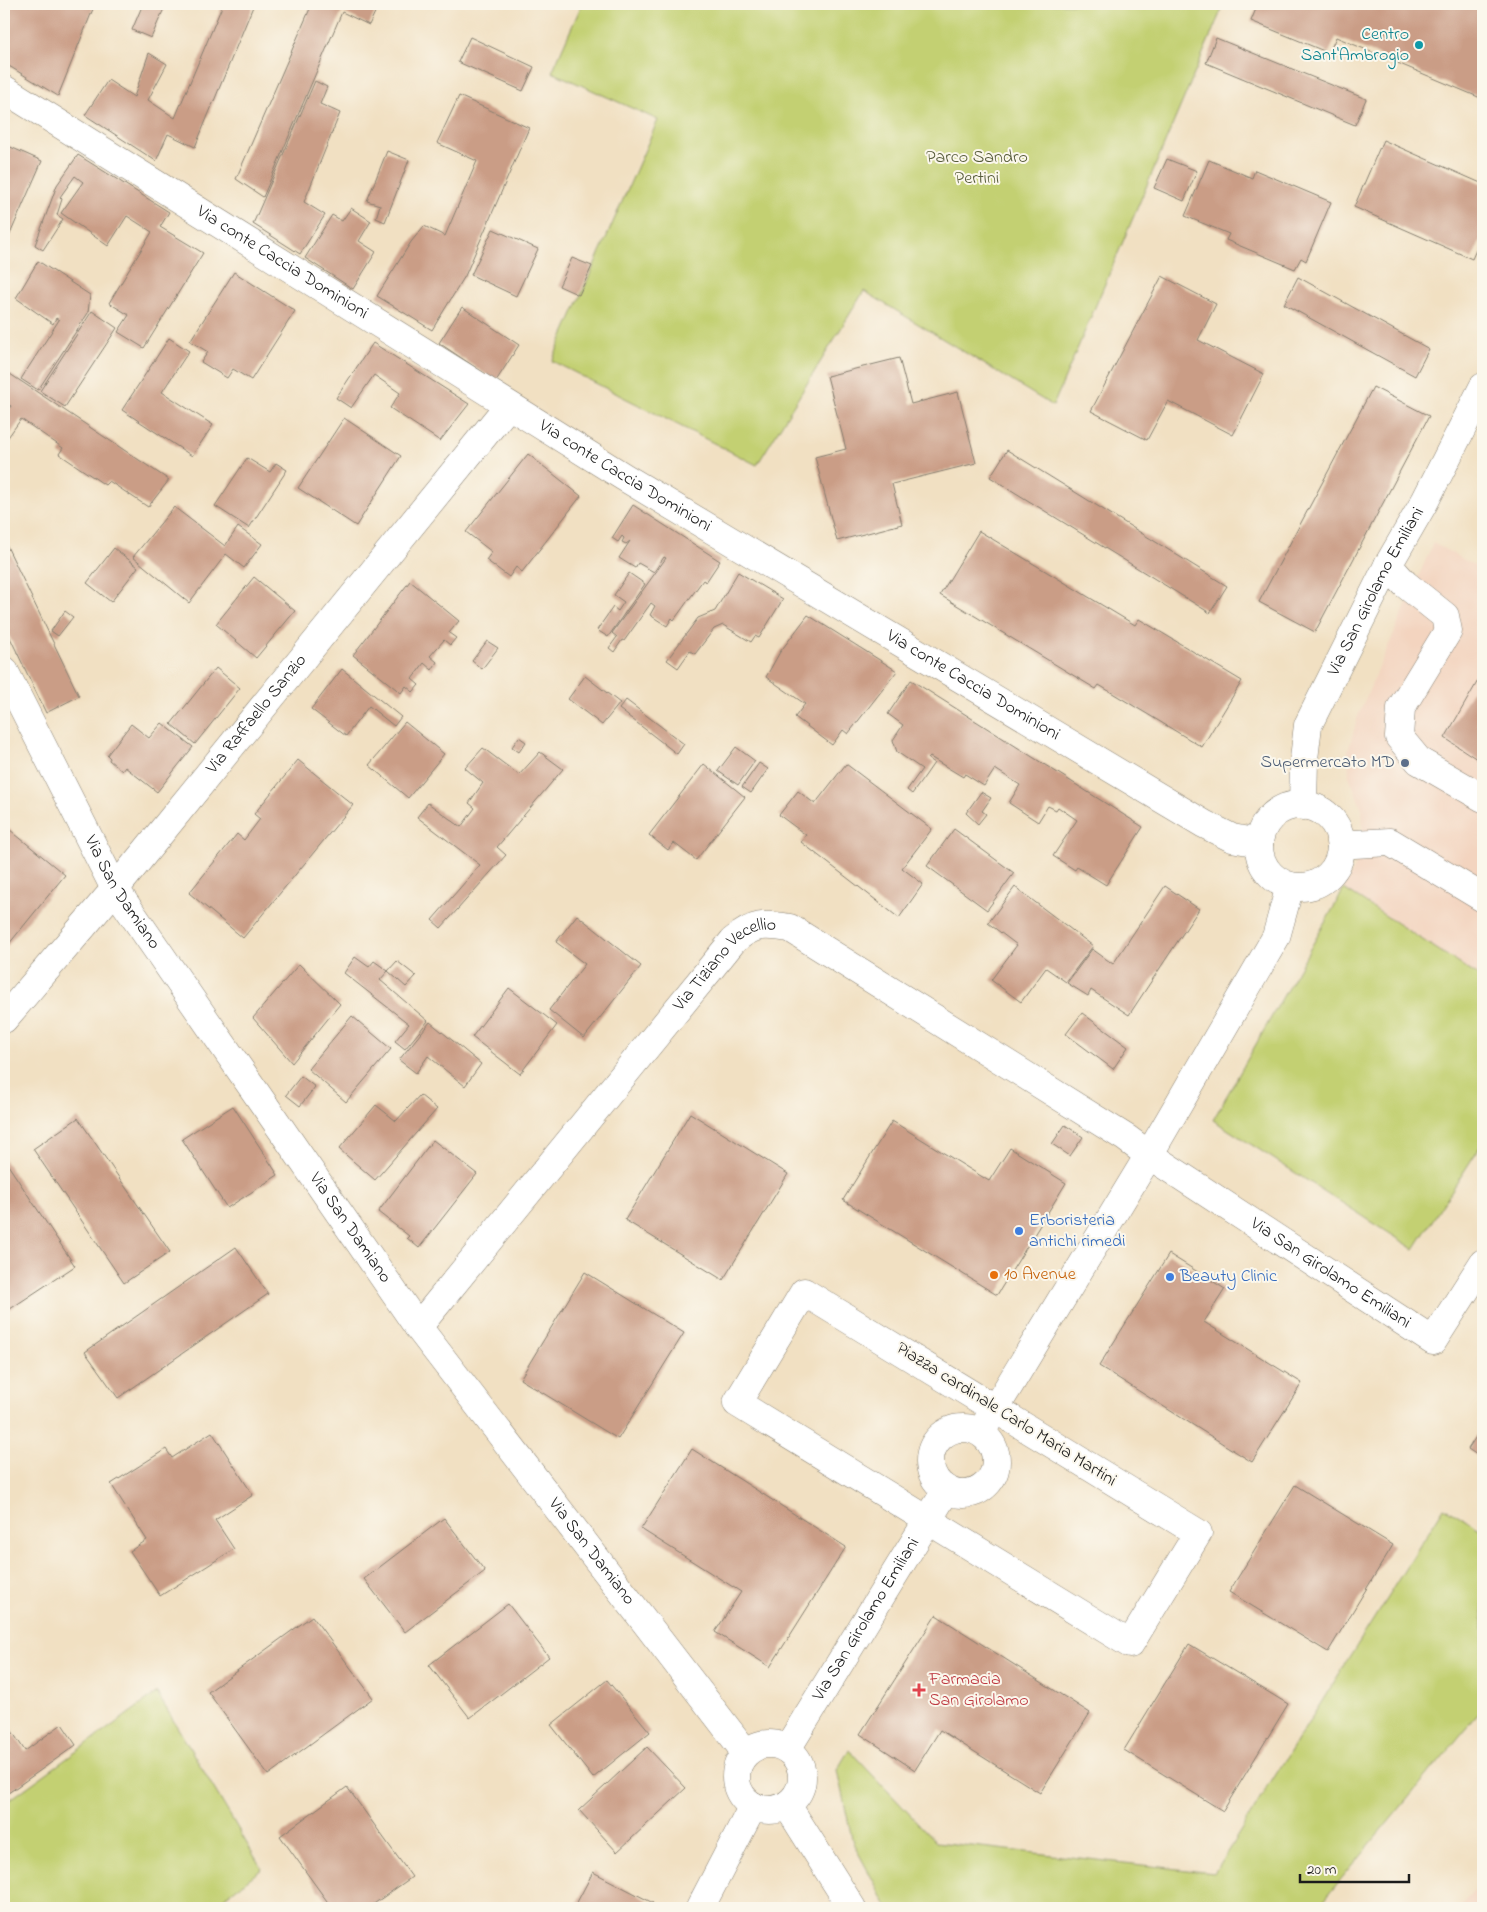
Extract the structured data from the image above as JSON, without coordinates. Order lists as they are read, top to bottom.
{
  "streets": {
    "street": [
      "Via conte Caccia Dominioni",
      "Via San Girolamo Emiliani",
      "Via Raffaello Sanzio",
      "Via San Damiano",
      "Via Tiziano Vecellio",
      "Piazza cardinale Carlo Maria Martini"
    ]
  },
  "crossings": [
    ["Via conte Caccia Dominioni", "Via San Girolamo Emiliani"],
    ["Via conte Caccia Dominioni", "Via Raffaello Sanzio"],
    ["Via San Girolamo Emiliani", "Via San Damiano"],
    ["Via San Girolamo Emiliani", "Via Tiziano Vecellio"],
    ["Via San Girolamo Emiliani", "Piazza cardinale Carlo Maria Martini"],
    ["Via Raffaello Sanzio", "Via San Damiano"],
    ["Via San Damiano", "Via Tiziano Vecellio"]
  ],
  "parks": ["Parco Sandro Pertini"],
  "places": {
    "other": [
      "Centro Sant'Ambrogio",
      "Supermercato MD",
      "Erboristeria antichi rimedi",
      "10 Avenue",
      "Beauty Clinic"
    ],
    "health": ["Farmacia San Girolamo"]
  },
  "scale_bar": "20 m"
}
